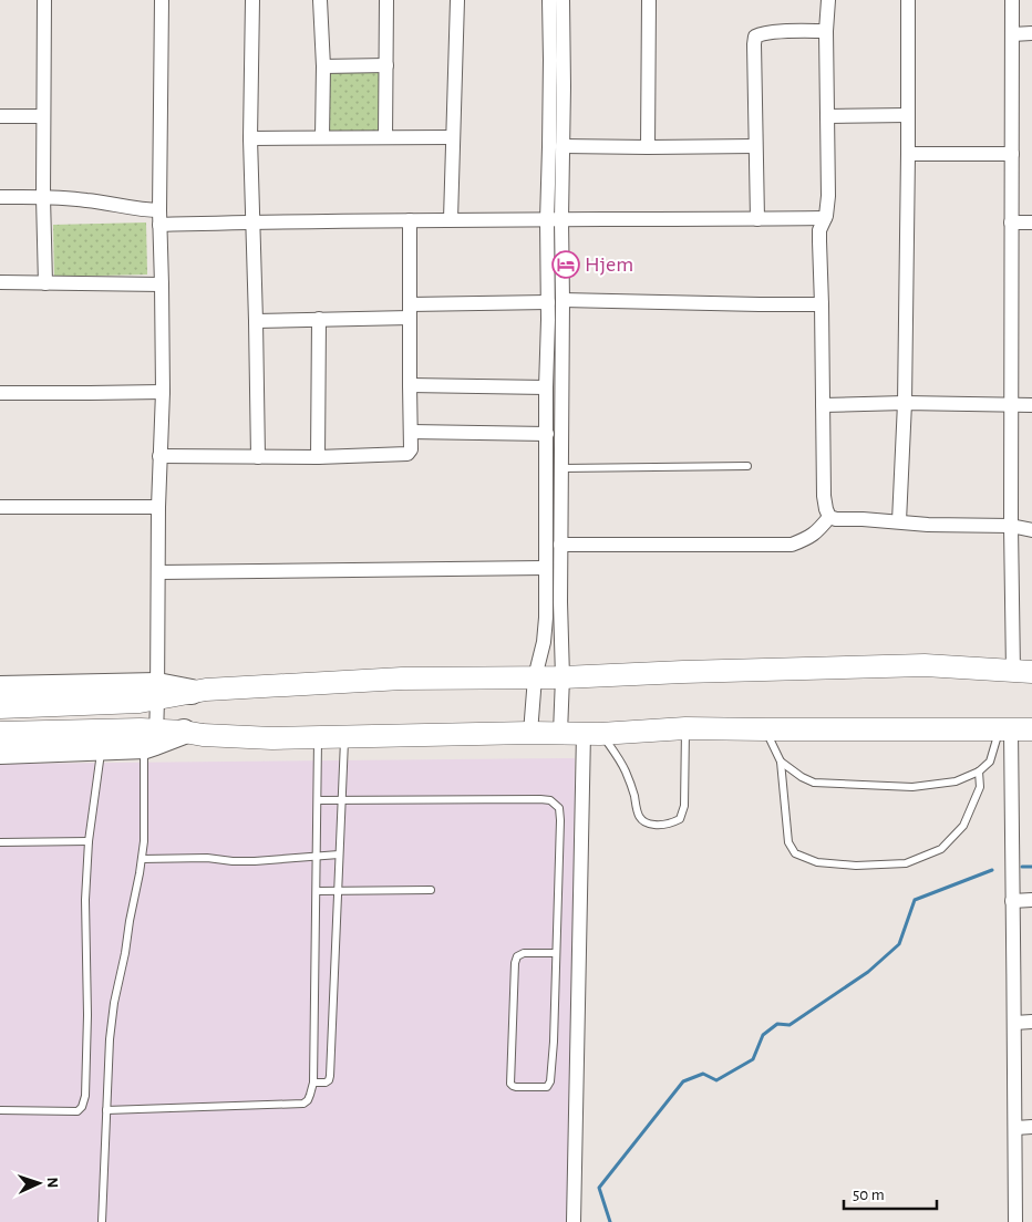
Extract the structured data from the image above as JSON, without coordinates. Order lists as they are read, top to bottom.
{
  "places": {
    "hotel": ["Hjem"]
  },
  "scale_bar": "50 m",
  "north": "right"
}
